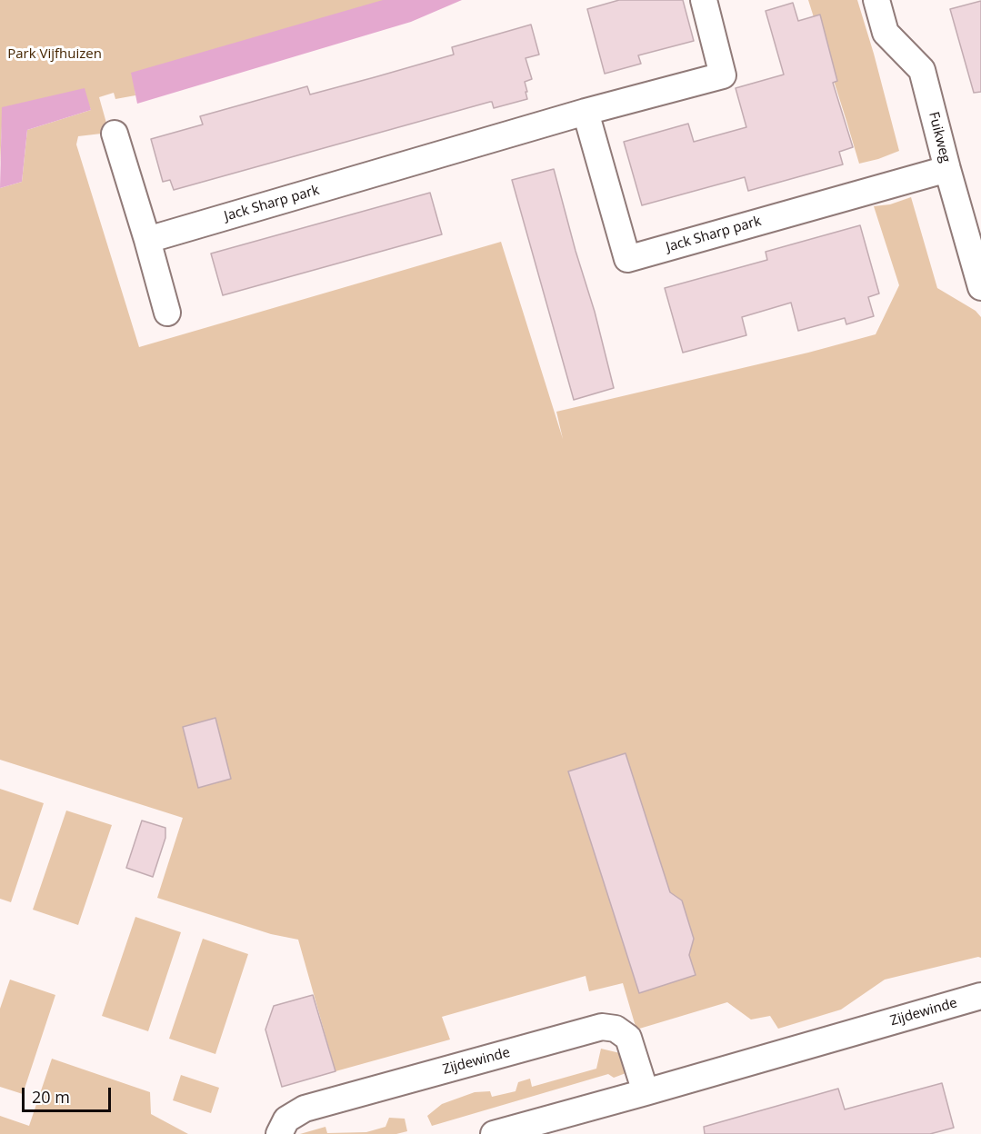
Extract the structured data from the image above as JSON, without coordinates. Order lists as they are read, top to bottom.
{
  "streets": {
    "street": ["Fuikweg", "Jack Sharp park", "Zijdewinde"]
  },
  "crossings": [
    ["Fuikweg", "Jack Sharp park"]
  ],
  "parks": ["Park Vijfhuizen"],
  "scale_bar": "20 m"
}
